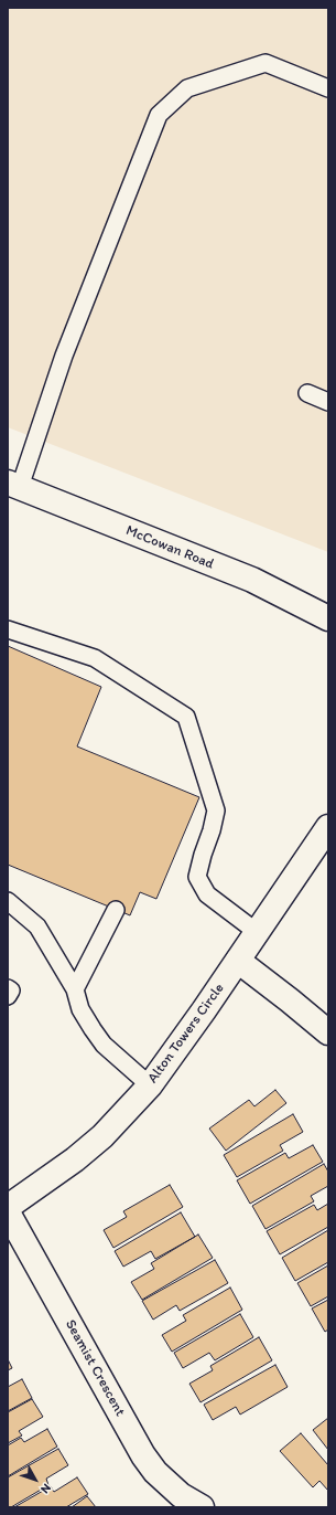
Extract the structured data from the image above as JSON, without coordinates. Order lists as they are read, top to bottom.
{
  "streets": {
    "street": ["McCowan Road", "Alton Towers Circle", "Seamist Crescent"]
  },
  "north": "bottom right"
}
